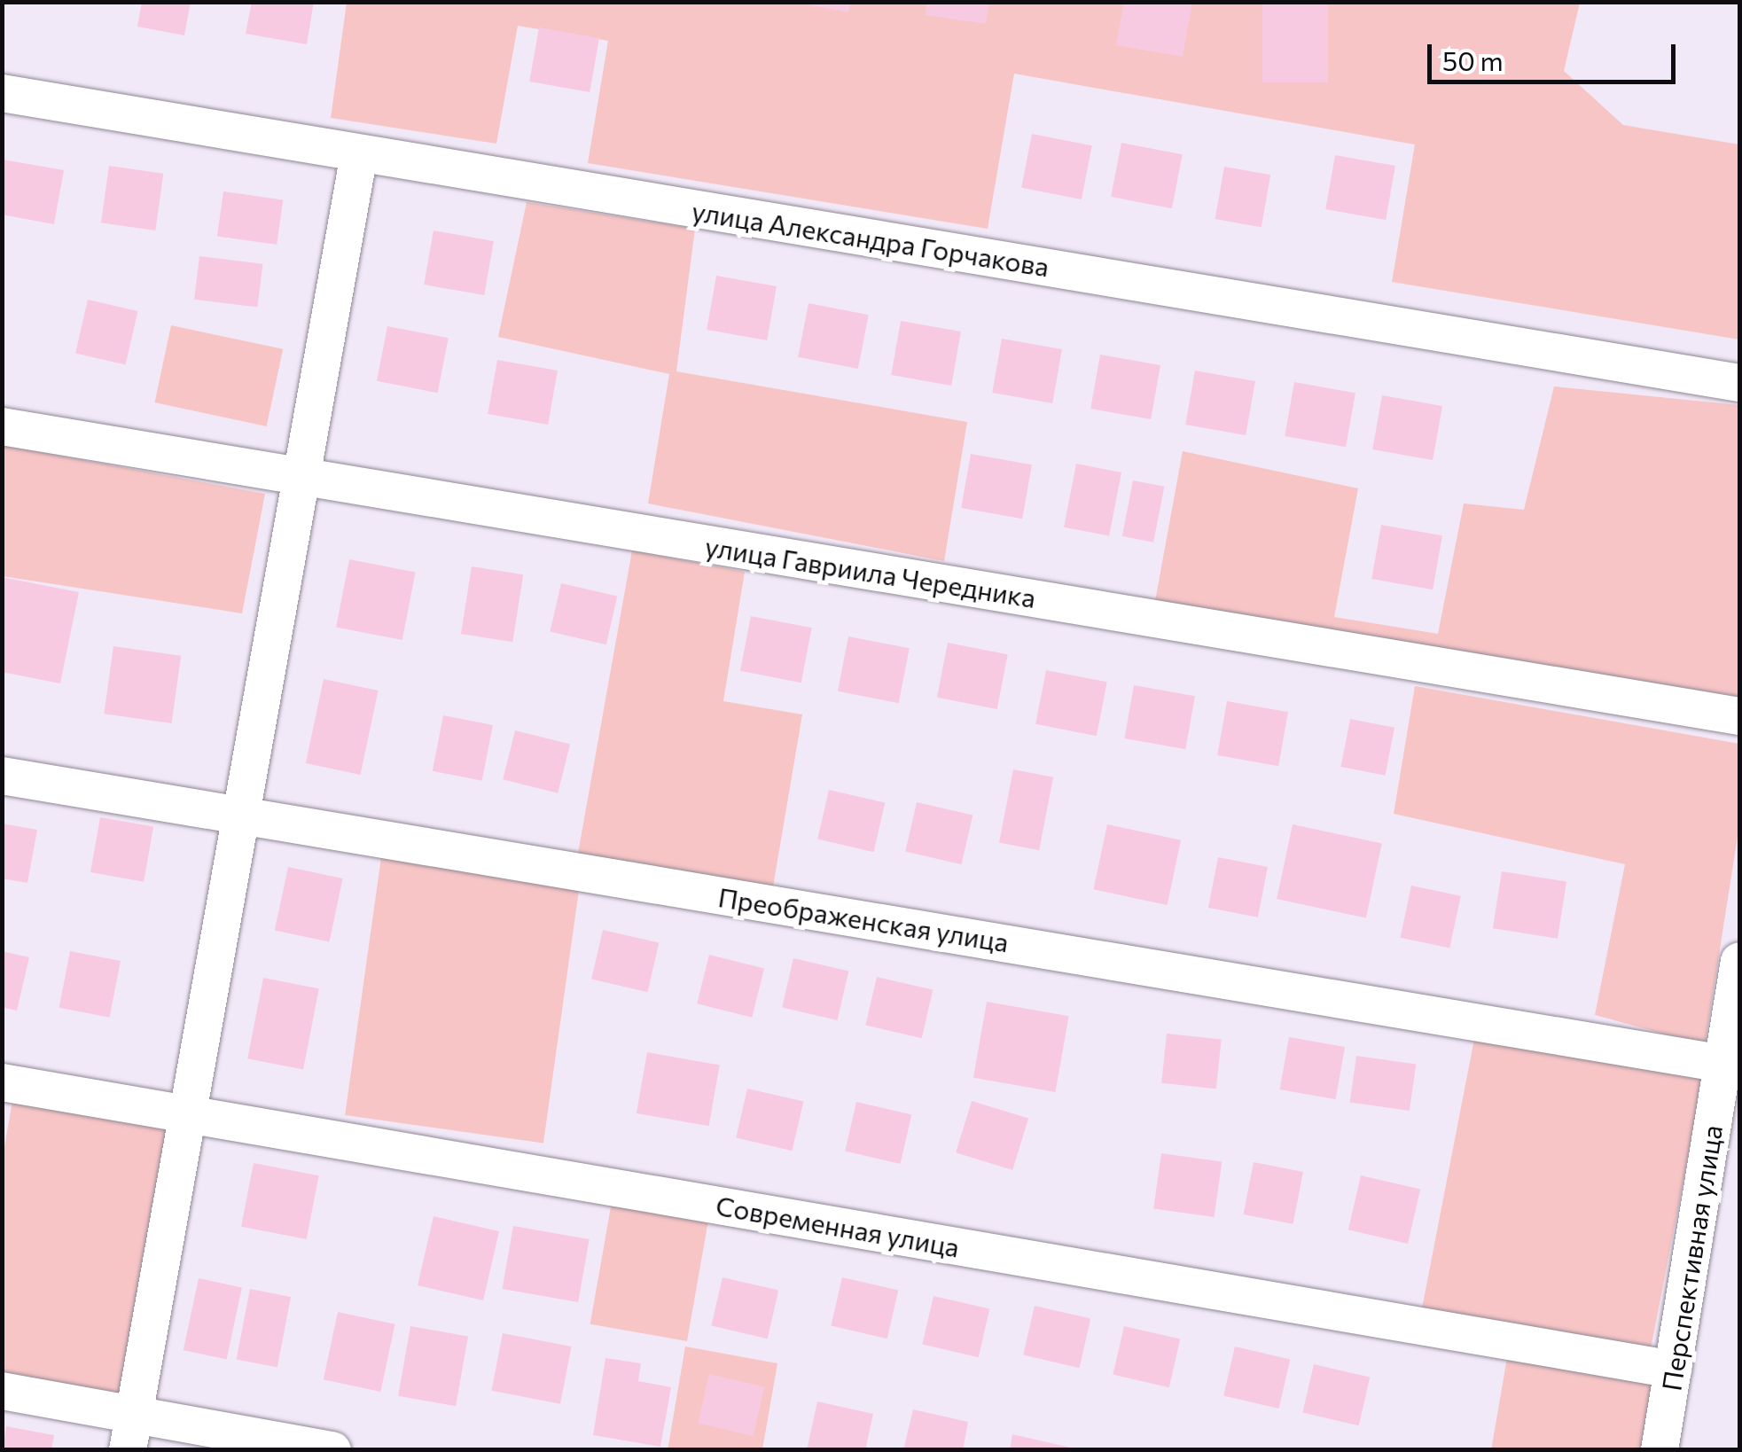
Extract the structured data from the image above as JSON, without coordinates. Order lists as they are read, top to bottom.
{
  "streets": {
    "street": [
      "улица Александра Горчакова",
      "улица Гавриила Чередника",
      "Преображенская улица",
      "Современная улица",
      "Перспективная улица"
    ]
  },
  "crossings": [
    ["Преображенская улица", "Перспективная улица"],
    ["Современная улица", "Перспективная улица"]
  ],
  "scale_bar": "50 m"
}
